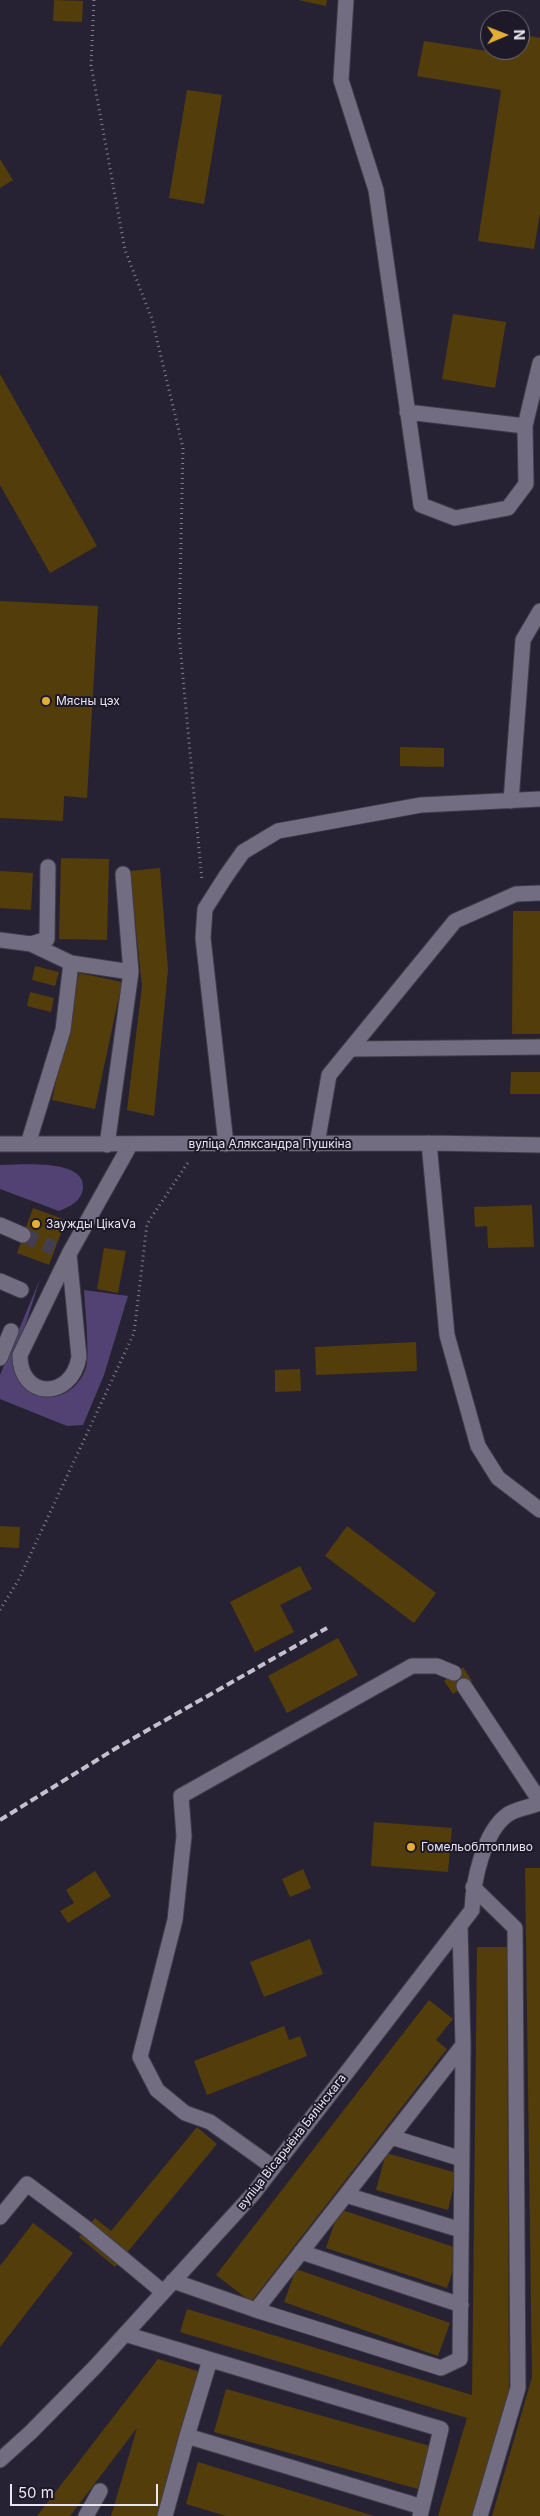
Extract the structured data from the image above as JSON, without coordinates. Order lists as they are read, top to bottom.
{
  "streets": {
    "street": ["вуліца Аляксандра Пушкіна", "вуліца Вісарыёна Бялінскага"]
  },
  "places": ["Мясны цэх", "Заужды ЦікаVа", "Гомельоблтопливо"],
  "scale_bar": "50 m",
  "north": "right"
}
